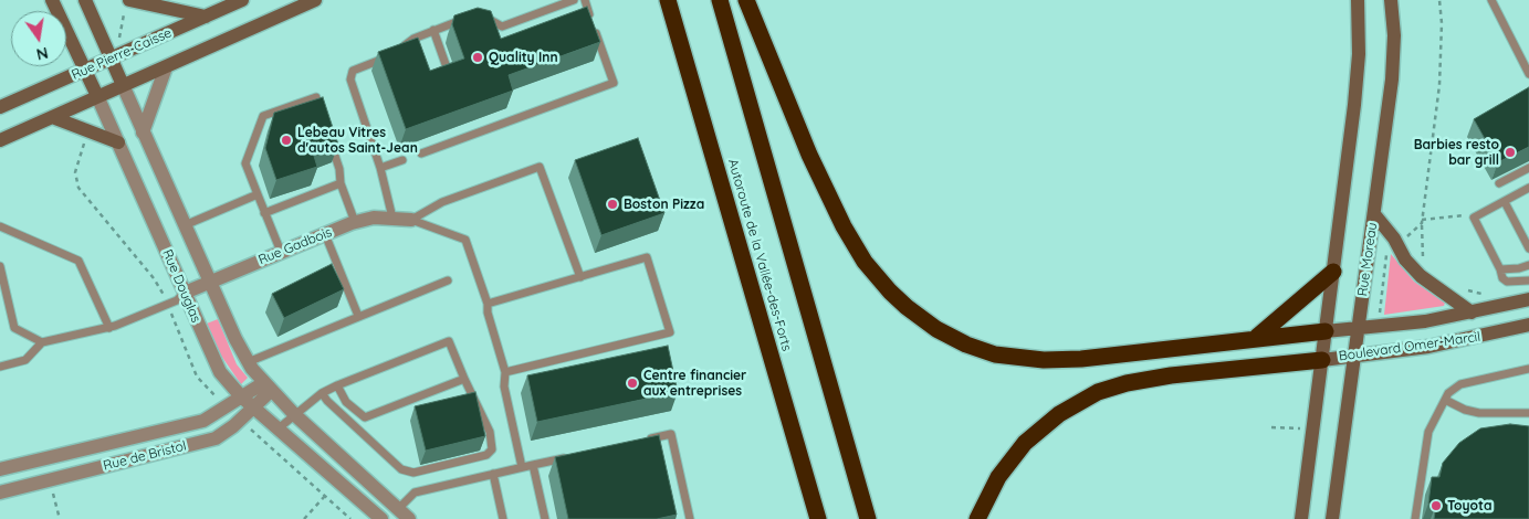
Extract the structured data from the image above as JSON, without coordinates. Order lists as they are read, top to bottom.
{
  "streets": {
    "highway": ["Autoroute de la Vallée-des-Forts"],
    "main road": [
      "Rue Pierre-Caisse",
      "Rue Moreau",
      "Rue Douglas",
      "Boulevard Omer-Marcil"
    ],
    "street": ["Rue Gadbois", "Rue de Bristol"]
  },
  "crossings": [
    ["Rue Pierre-Caisse", "Rue Douglas"],
    ["Rue Gadbois", "Rue Douglas"],
    ["Rue Moreau", "Boulevard Omer-Marcil"],
    ["Rue Douglas", "Rue de Bristol"]
  ],
  "places": [
    "Quality Inn",
    "Lebeau Vitres d'autos Saint-Jean",
    "Barbies resto bar grill",
    "Boston Pizza",
    "Centre financier aux entreprises",
    "Toyota"
  ],
  "north": "bottom"
}
